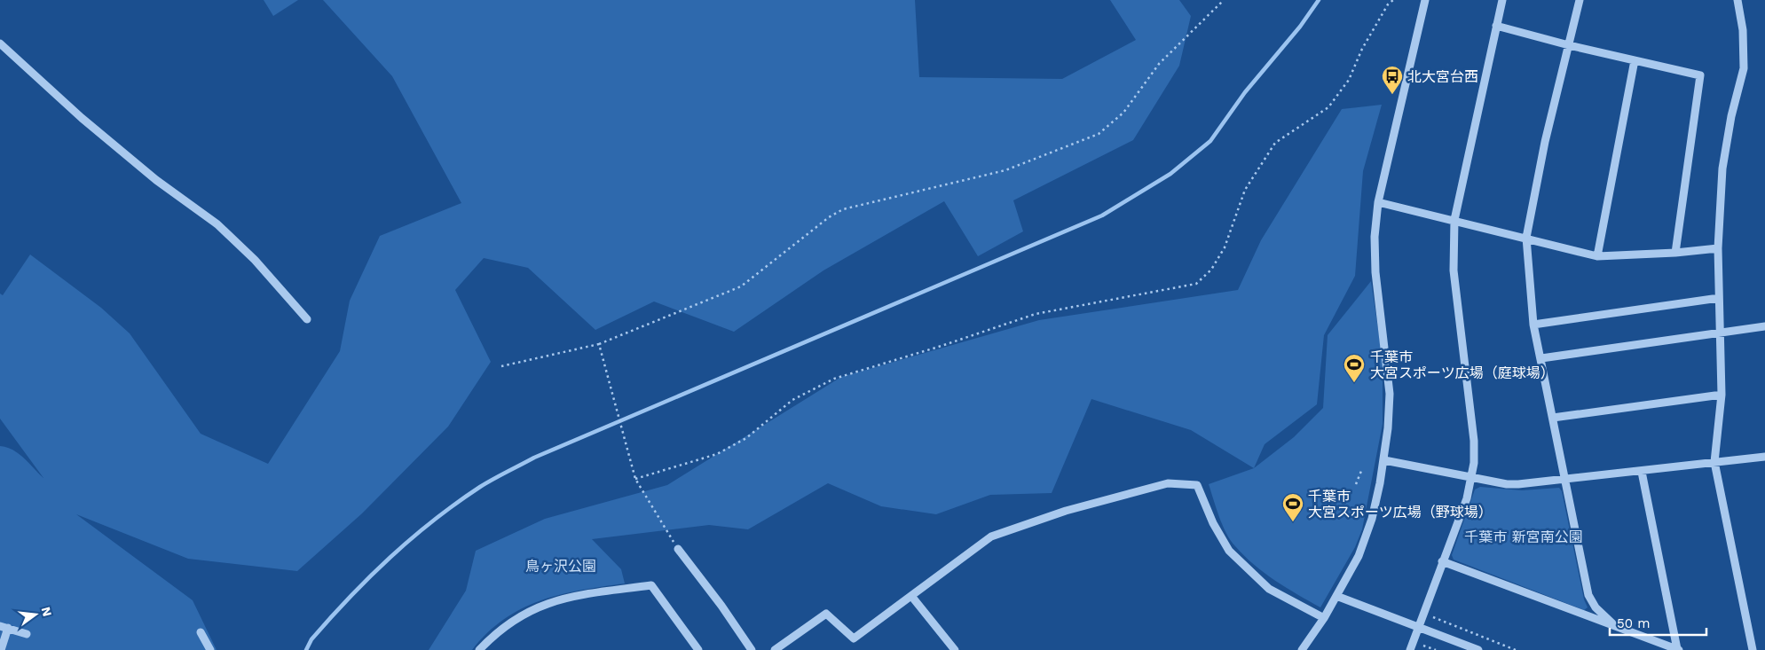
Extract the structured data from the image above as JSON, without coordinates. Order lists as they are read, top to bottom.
{
  "parks": ["千葉市 新宮南公園", "鳥ヶ沢公園"],
  "places": {
    "bus stop": ["北大宮台西"],
    "sports": ["千葉市 大宮スポーツ広場（庭球場）", "千葉市 大宮スポーツ広場（野球場）"]
  },
  "scale_bar": "50 m",
  "north": "right"
}
